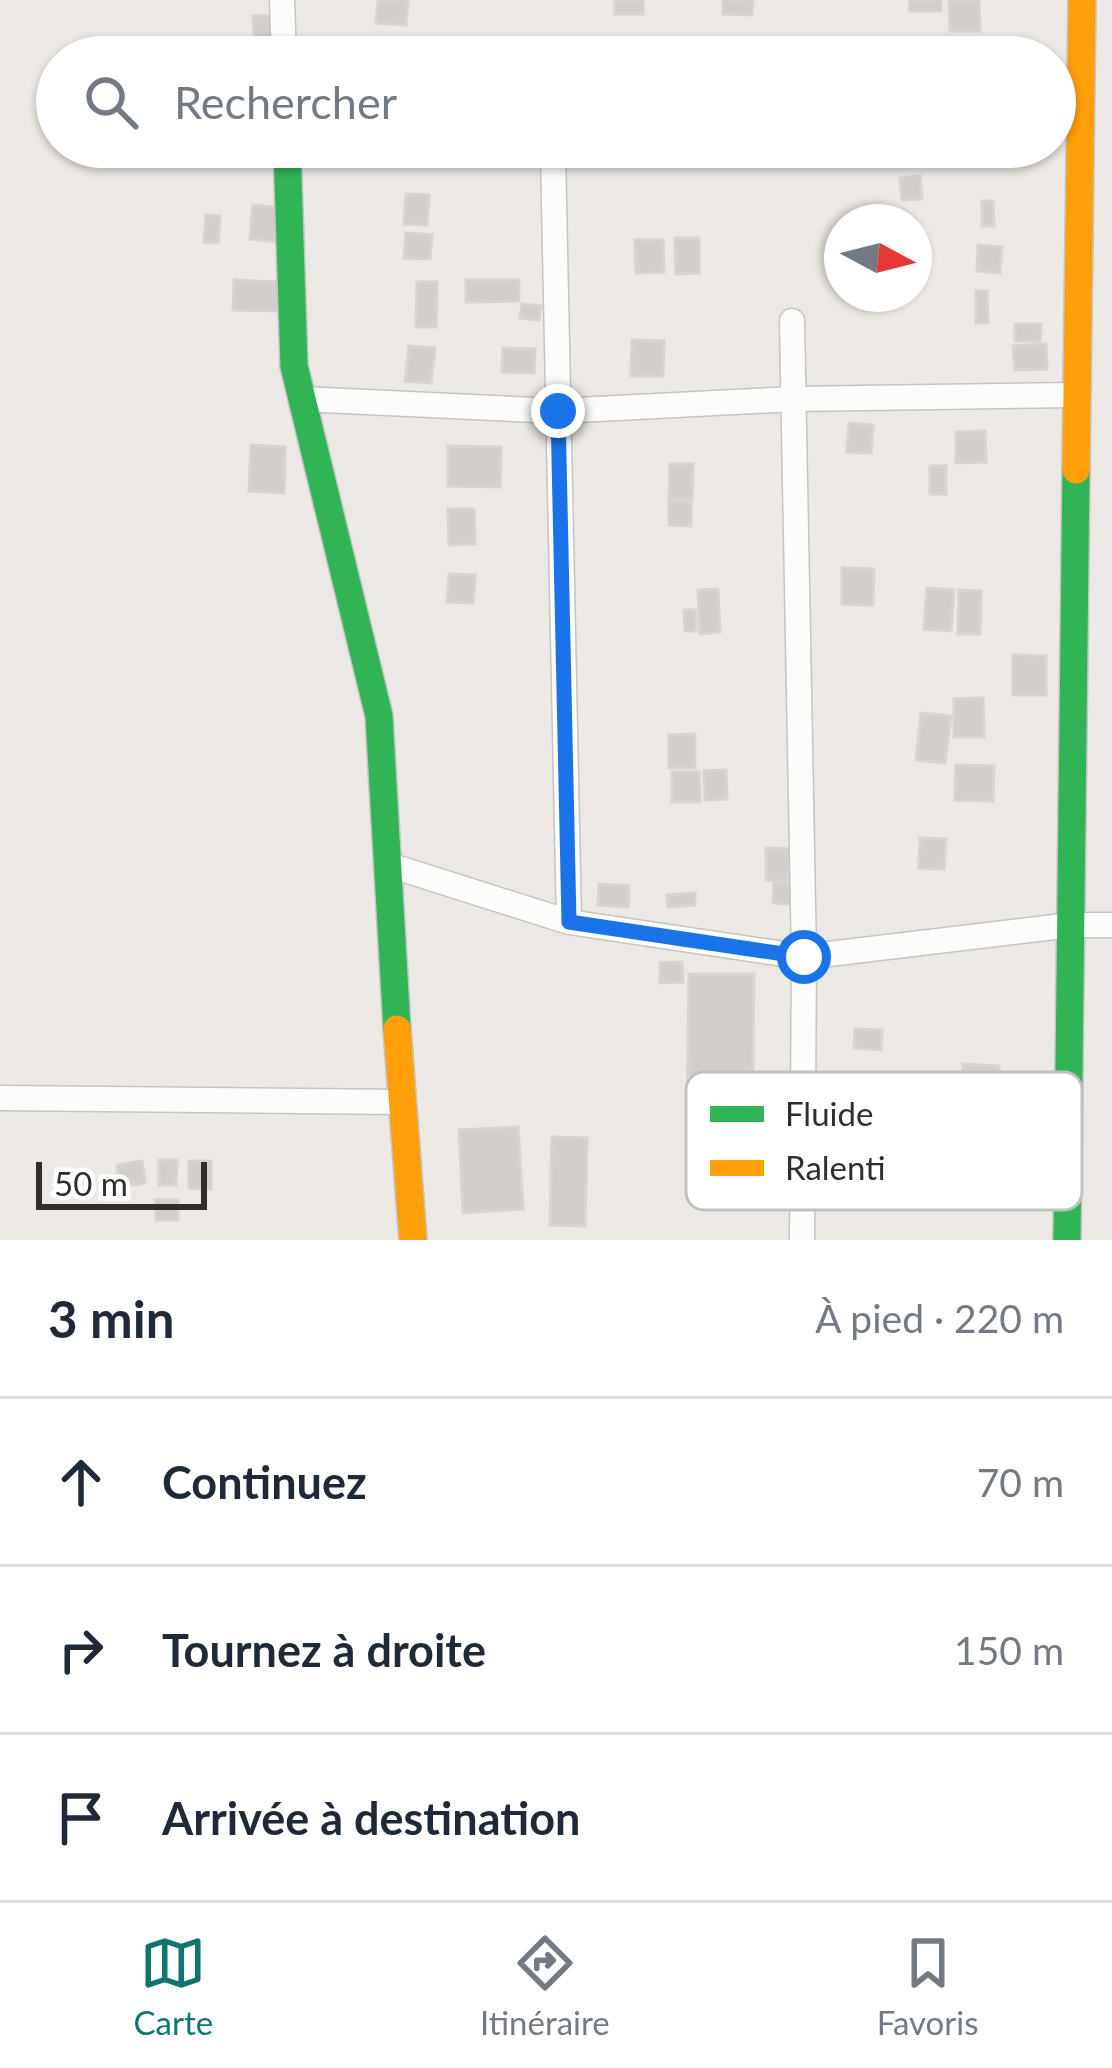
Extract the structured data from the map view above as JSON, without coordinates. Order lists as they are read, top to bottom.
{
  "legend": ["Fluide", "Ralenti"],
  "scale_bar": "50 m",
  "north": "right",
  "page": {
    "search": "Rechercher",
    "scale": "50 m",
    "heading": ["3 min", "À pied · 220 m"],
    "list": [
      ["Continuez", "70 m"],
      ["Tournez à droite", "150 m"],
      "Arrivée à destination"
    ],
    "nav": ["Carte", "Itinéraire", "Favoris"]
  }
}
